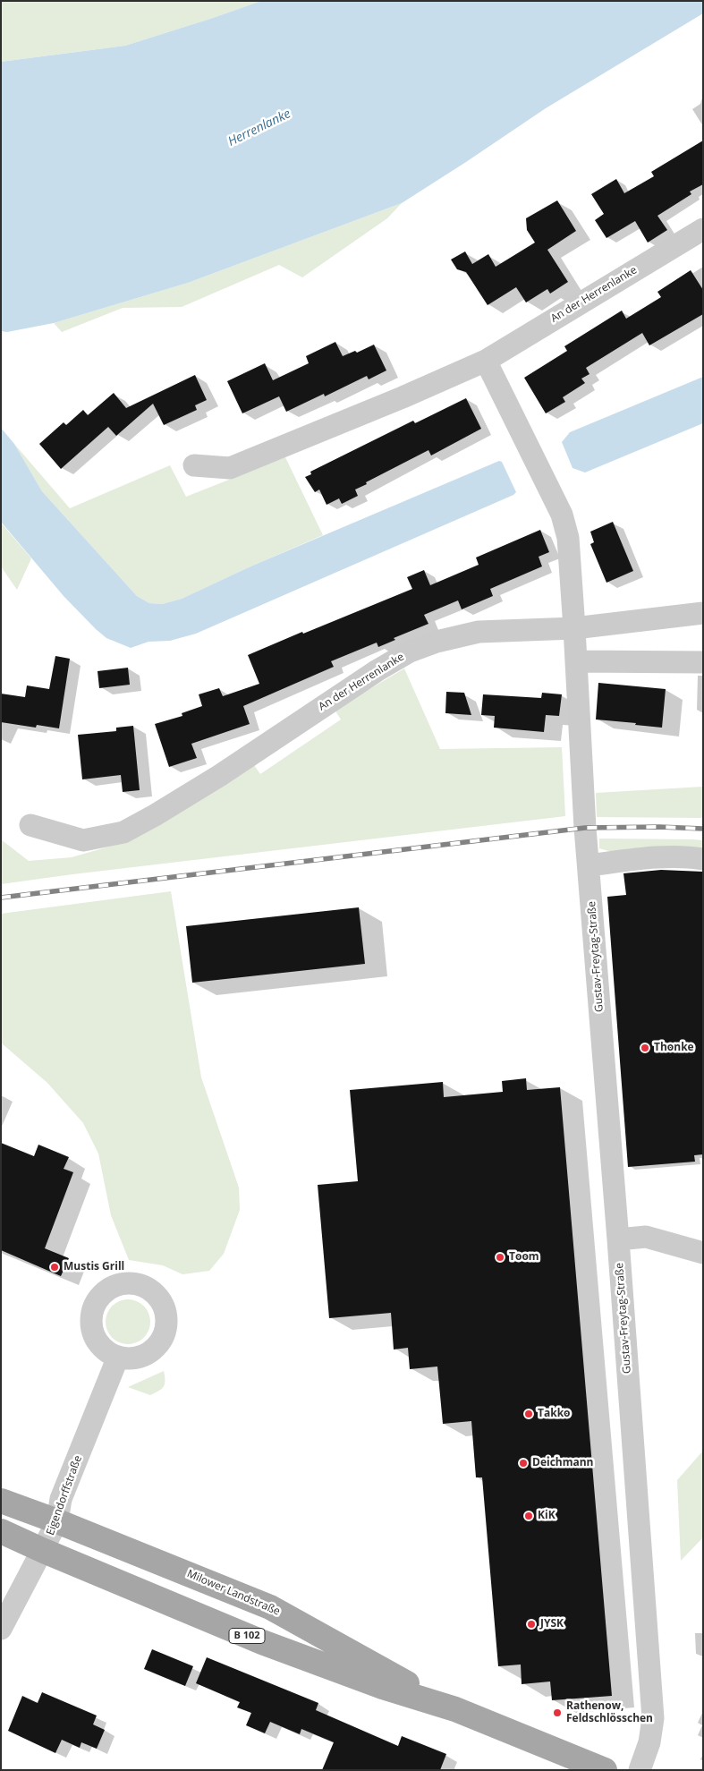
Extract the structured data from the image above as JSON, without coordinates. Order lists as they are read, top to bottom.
{
  "streets": {
    "main road": ["Milower Landstraße", "B 102"],
    "street": ["An der Herrenlanke", "Gustav-Freytag-Straße", "Eigendorffstraße"]
  },
  "crossings": [
    ["An der Herrenlanke", "Gustav-Freytag-Straße"],
    ["Eigendorffstraße", "Milower Landstraße"]
  ],
  "water": ["Herrenlanke"],
  "places": [
    "Thonke",
    "Toom",
    "Mustis Grill",
    "Takko",
    "Deichmann",
    "KiK",
    "JYSK",
    "Rathenow, Feldschlösschen"
  ]
}
